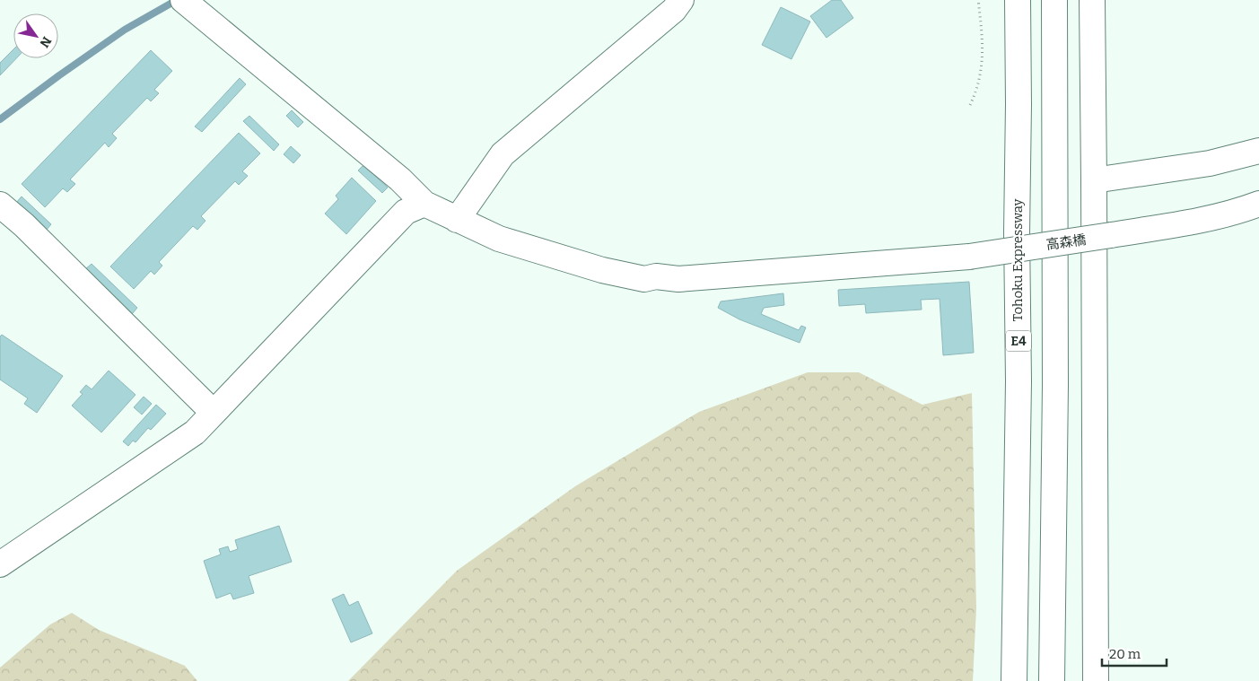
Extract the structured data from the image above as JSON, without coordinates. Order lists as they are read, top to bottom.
{
  "streets": {
    "main road": ["高森橋", "Tohoku Expressway", "E4"]
  },
  "scale_bar": "20 m",
  "north": "bottom right"
}
